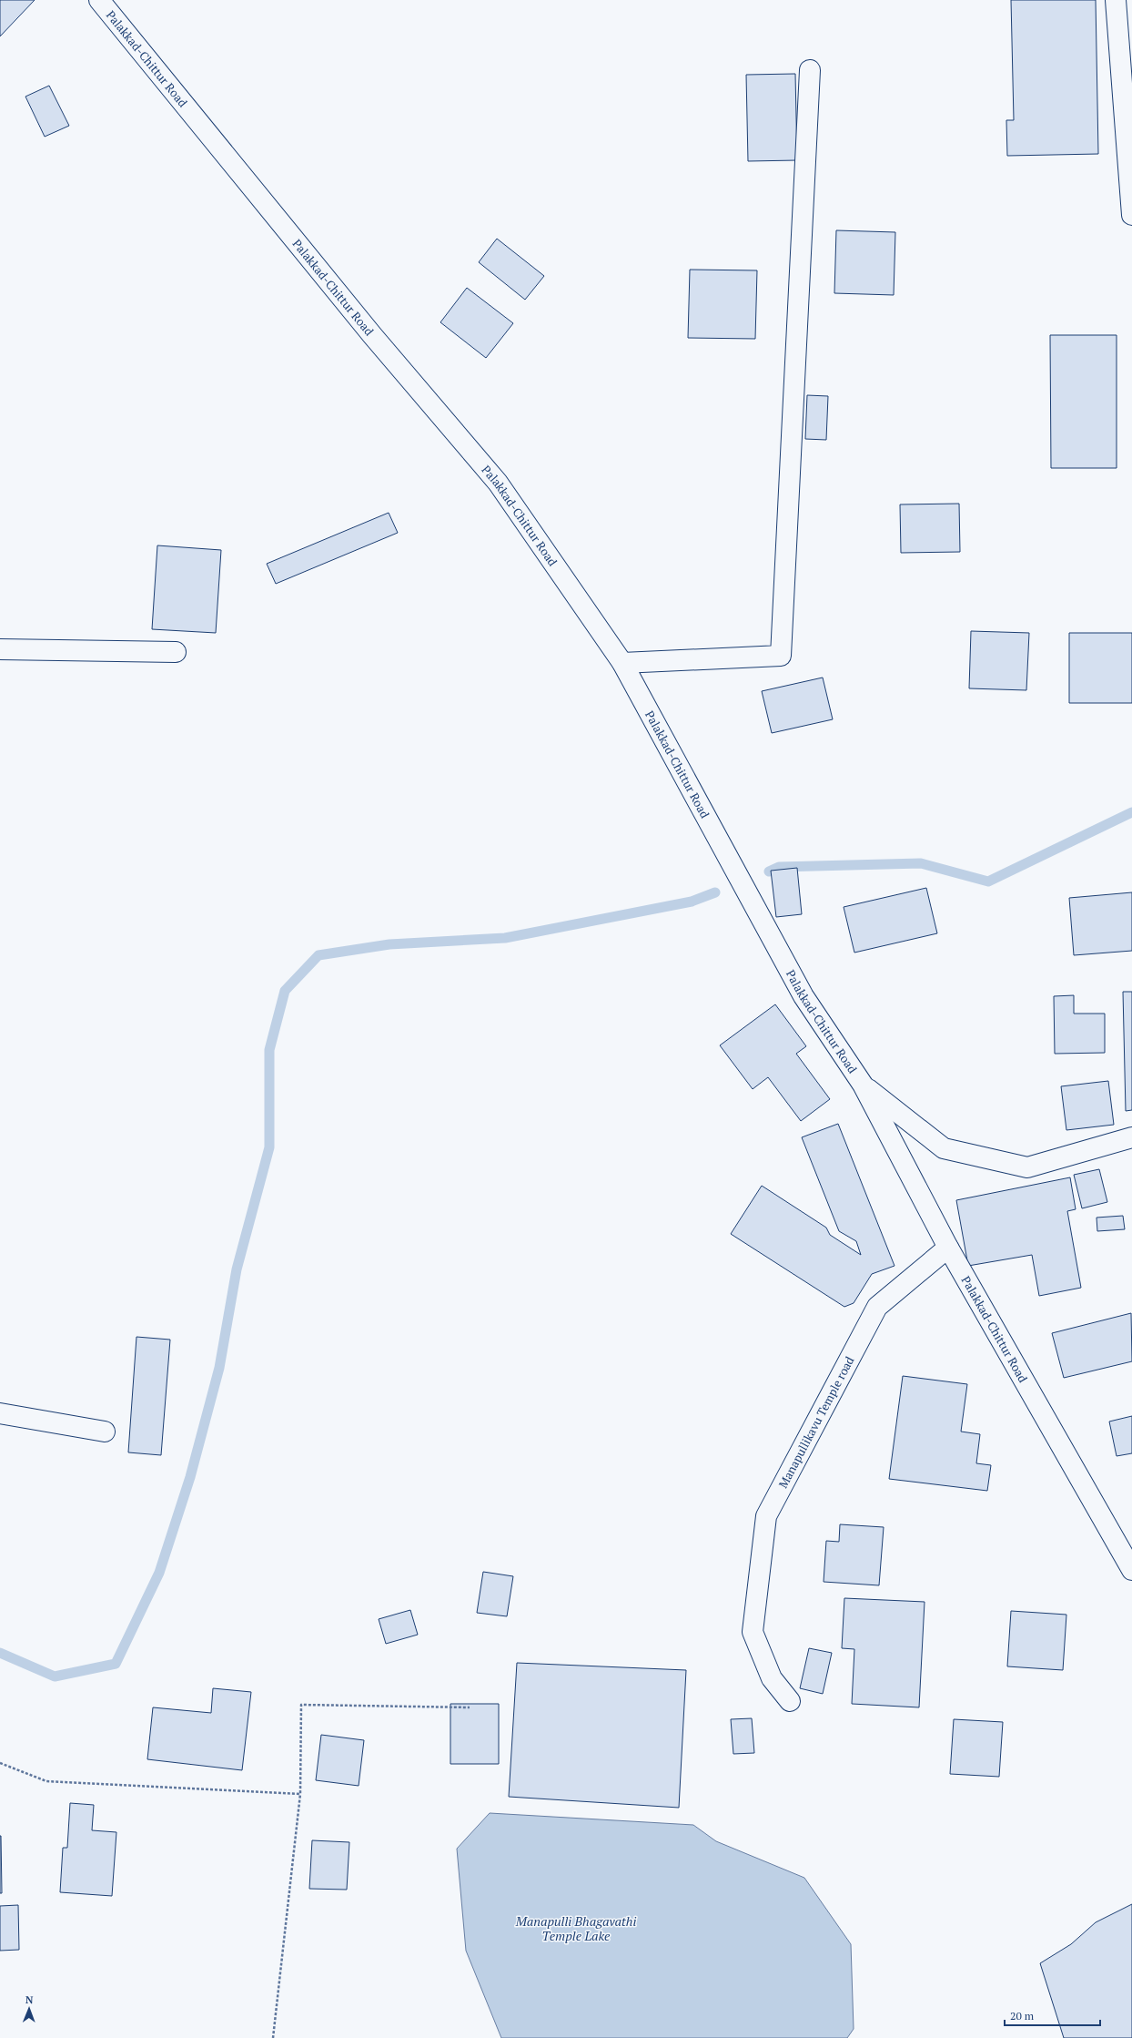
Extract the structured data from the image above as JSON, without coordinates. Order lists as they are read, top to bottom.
{
  "streets": {
    "main road": ["Palakkad-Chittur Road", "Manapullikavu Temple road"]
  },
  "crossings": [
    ["Palakkad-Chittur Road", "Manapullikavu Temple road"]
  ],
  "water": ["Manapulli Bhagavathi Temple Lake"],
  "scale_bar": "20 m",
  "north": "top"
}
